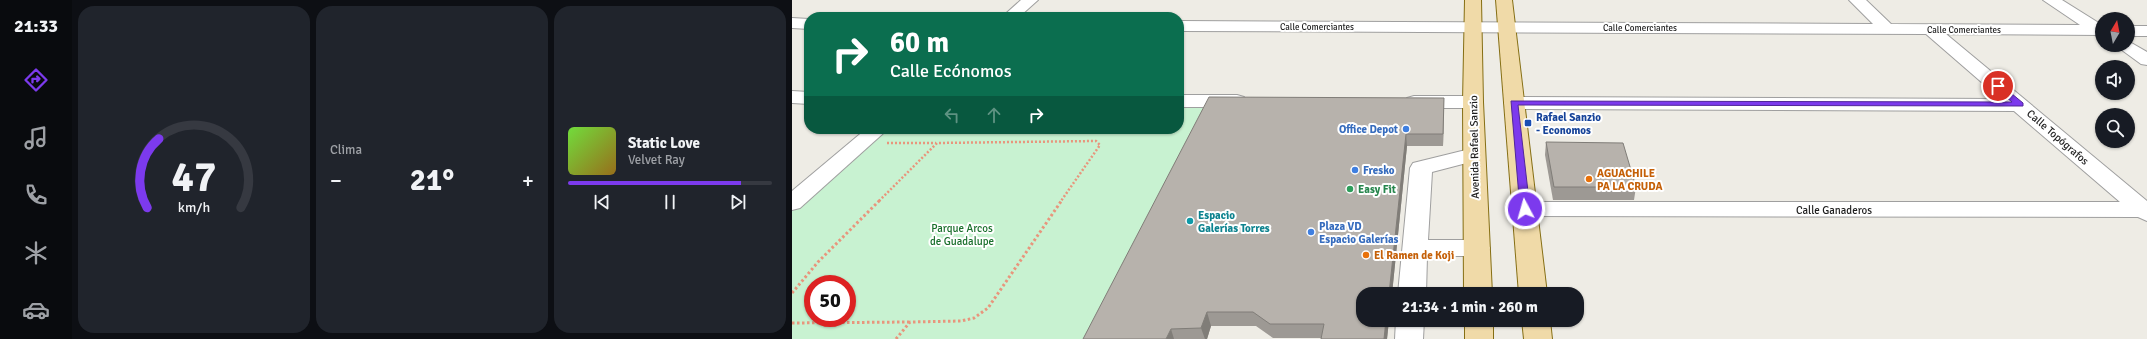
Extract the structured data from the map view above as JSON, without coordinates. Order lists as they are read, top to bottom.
{
  "streets": {
    "main road": ["Avenida Rafael Sanzio"],
    "street": ["Calle Comerciantes", "Calle Topógrafos", "Calle Ganaderos"]
  },
  "crossings": [
    ["Calle Comerciantes", "Calle Topógrafos"],
    ["Calle Comerciantes", "Avenida Rafael Sanzio"],
    ["Calle Topógrafos", "Calle Ganaderos"]
  ],
  "parks": ["Parque Arcos de Guadalupe"],
  "places": {
    "transit": ["Rafael Sanzio - Economos"],
    "other": [
      "Office Depot",
      "Fresko",
      "AGUACHILE PA LA CRUDA",
      "Easy Fit",
      "Espacio Galerías Torres",
      "Plaza VD Espacio Galerías",
      "El Ramen de Koji"
    ]
  },
  "north": "top",
  "page": {
    "tabs": "21:33",
    "tile": "Clima",
    "turn": ["60 m", "Calle Ecónomos"],
    "song": ["Static Love", "Velvet Ray"],
    "heat": ["−", "21°", "+"],
    "limit": "50",
    "trip": "21:34 · 1 min · 260 m",
    "gauge": ["47", "km/h"]
  }
}
